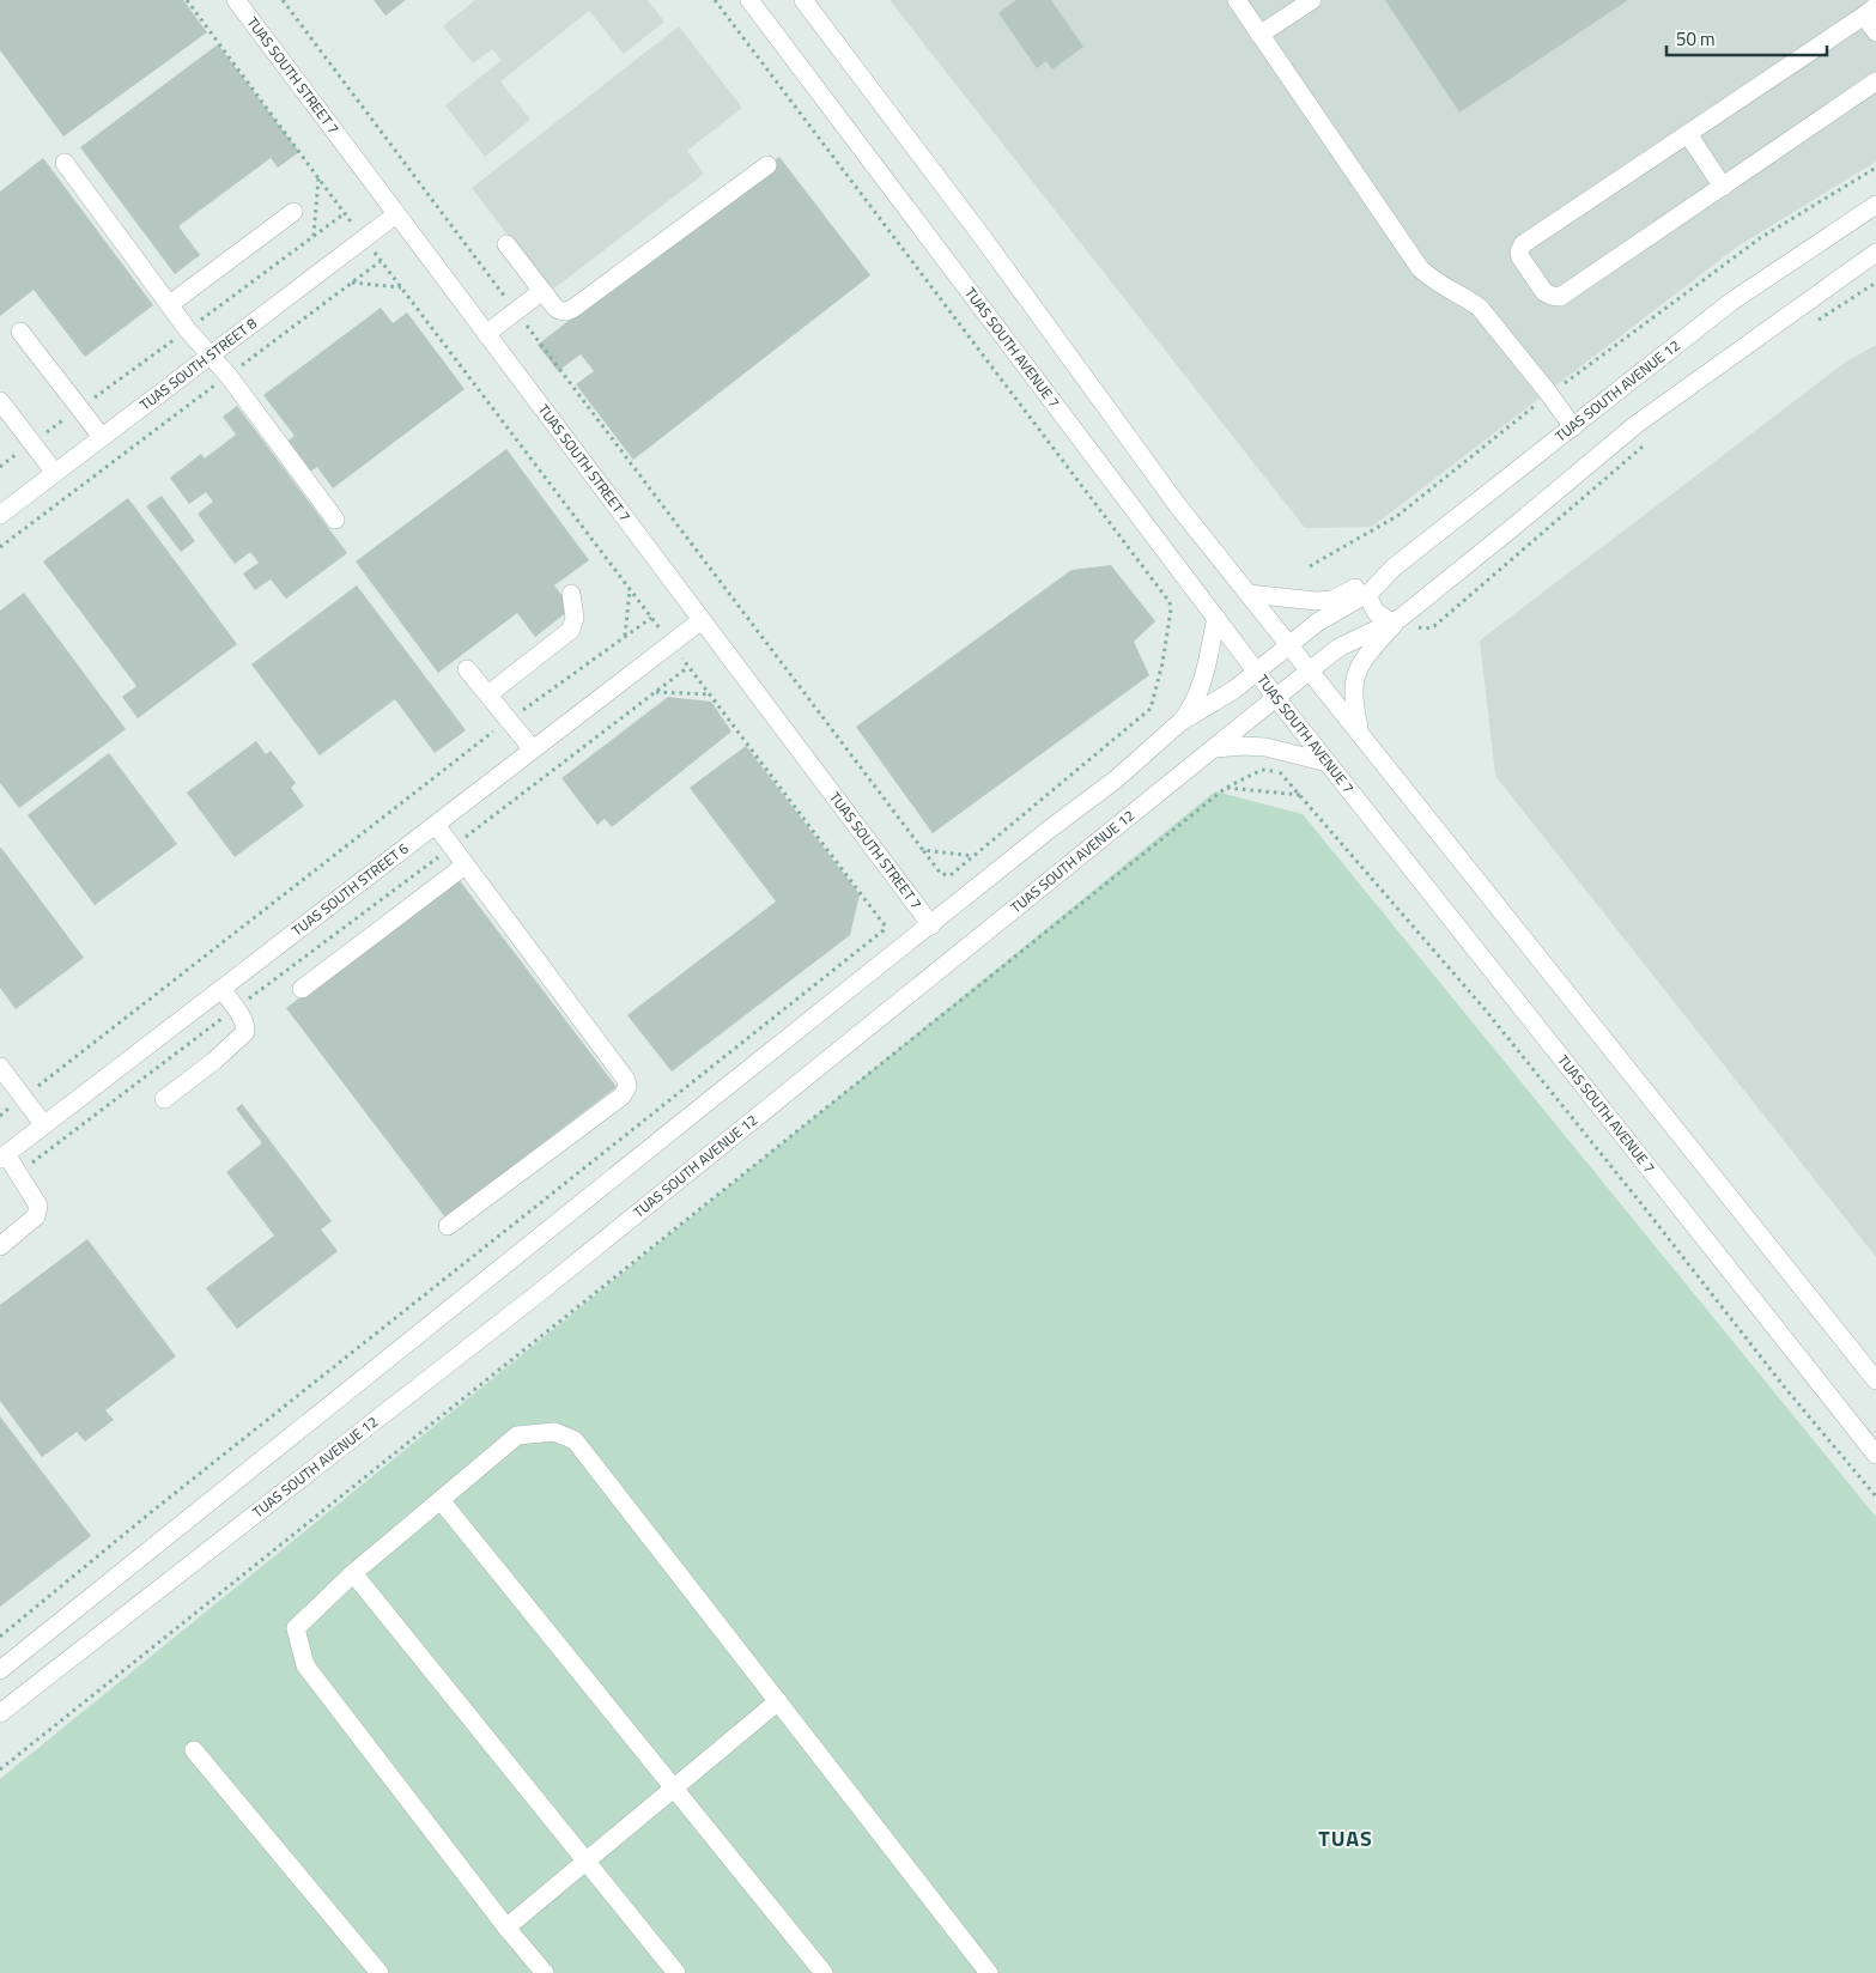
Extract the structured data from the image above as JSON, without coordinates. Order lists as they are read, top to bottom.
{
  "streets": {
    "street": [
      "TUAS SOUTH STREET 7",
      "TUAS SOUTH AVENUE 7",
      "TUAS SOUTH STREET 8",
      "TUAS SOUTH AVENUE 12",
      "TUAS SOUTH STREET 6"
    ]
  },
  "crossings": [
    ["TUAS SOUTH STREET 7", "TUAS SOUTH STREET 8"],
    ["TUAS SOUTH STREET 7", "TUAS SOUTH AVENUE 12"],
    ["TUAS SOUTH STREET 7", "TUAS SOUTH STREET 6"],
    ["TUAS SOUTH AVENUE 7", "TUAS SOUTH AVENUE 12"]
  ],
  "districts": ["TUAS"],
  "scale_bar": "50 m"
}
